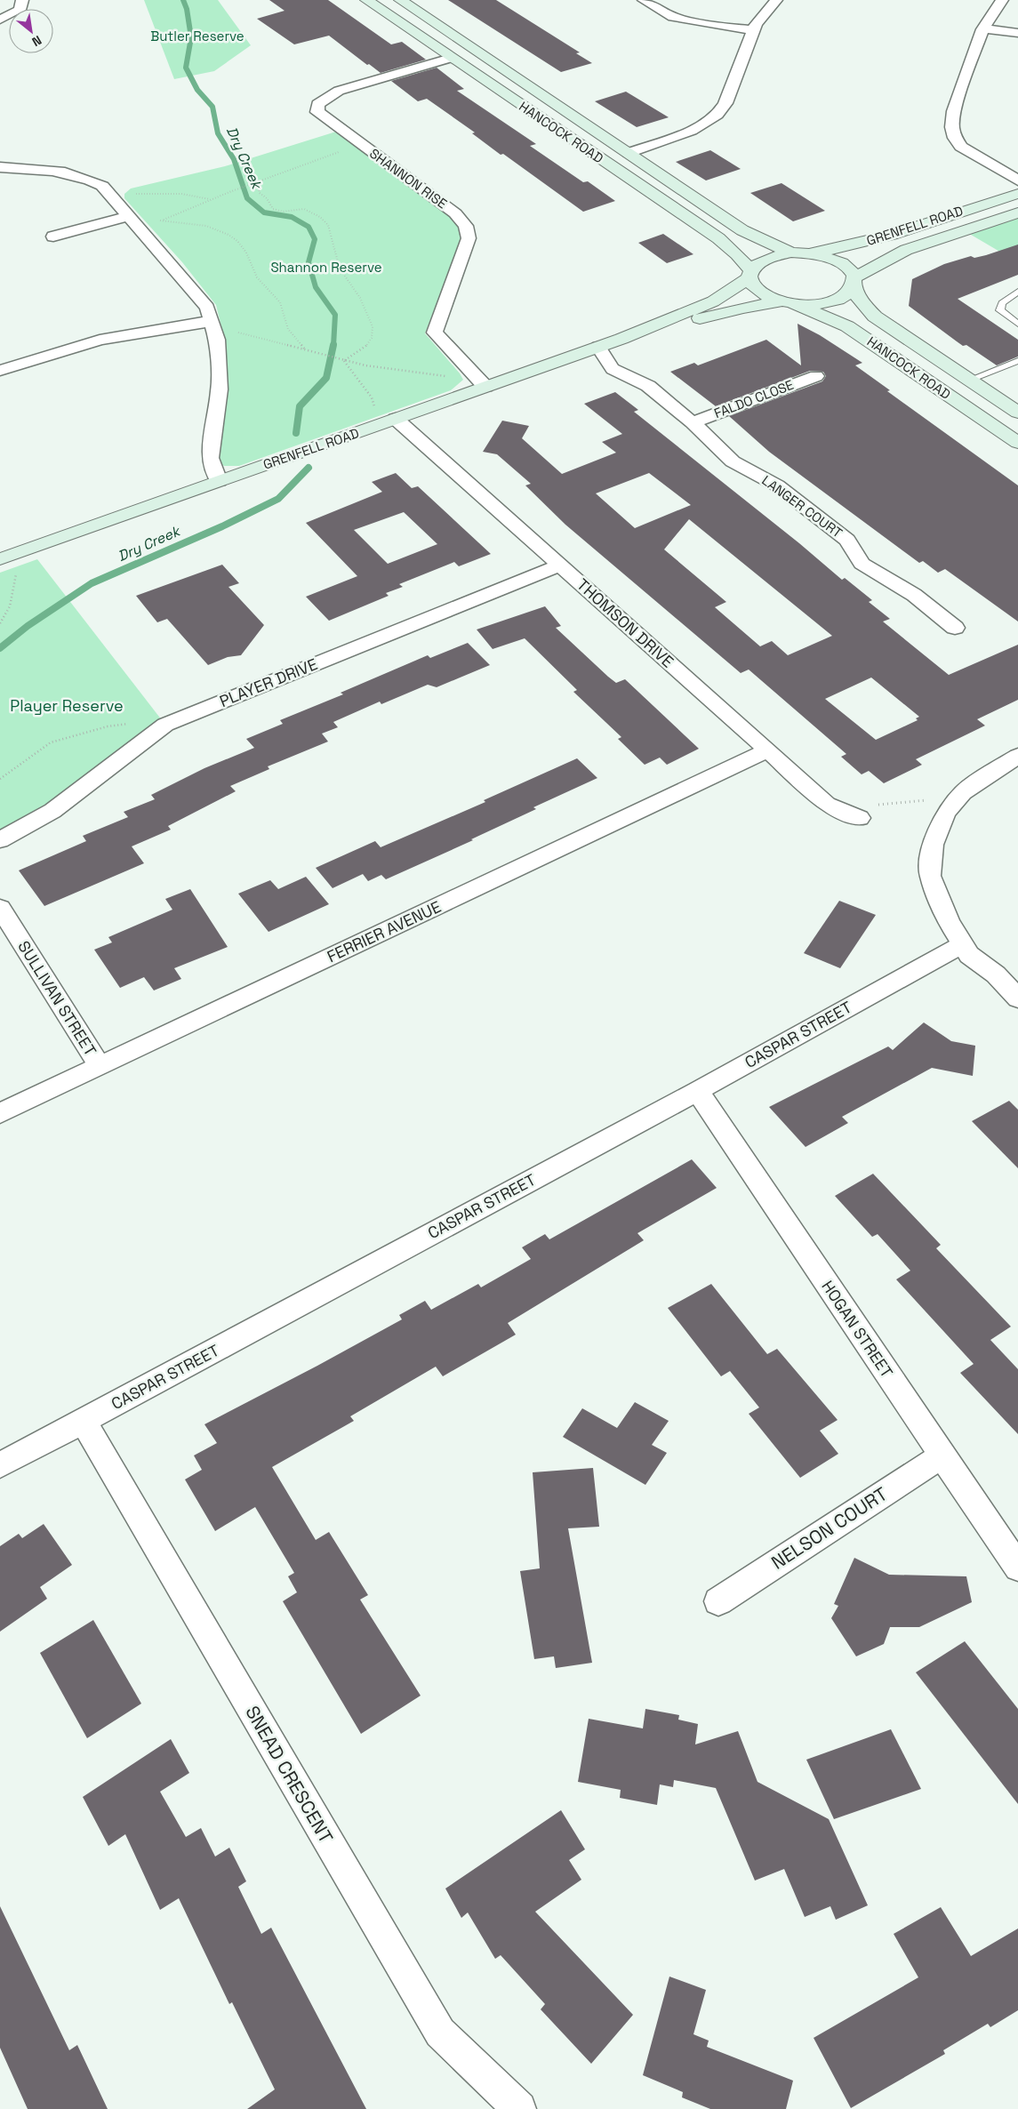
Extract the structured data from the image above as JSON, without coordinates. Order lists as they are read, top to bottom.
{
  "streets": {
    "main road": ["HANCOCK ROAD", "GRENFELL ROAD"],
    "street": [
      "SHANNON RISE",
      "FALDO CLOSE",
      "LANGER COURT",
      "THOMSON DRIVE",
      "PLAYER DRIVE",
      "FERRIER AVENUE",
      "SULLIVAN STREET",
      "CASPAR STREET",
      "HOGAN STREET",
      "NELSON COURT",
      "SNEAD CRESCENT"
    ]
  },
  "crossings": [
    ["HANCOCK ROAD", "SHANNON RISE"],
    ["HANCOCK ROAD", "GRENFELL ROAD"],
    ["SHANNON RISE", "GRENFELL ROAD"],
    ["GRENFELL ROAD", "LANGER COURT"],
    ["GRENFELL ROAD", "THOMSON DRIVE"],
    ["FALDO CLOSE", "LANGER COURT"],
    ["THOMSON DRIVE", "PLAYER DRIVE"],
    ["THOMSON DRIVE", "FERRIER AVENUE"],
    ["FERRIER AVENUE", "SULLIVAN STREET"],
    ["CASPAR STREET", "HOGAN STREET"],
    ["CASPAR STREET", "SNEAD CRESCENT"],
    ["HOGAN STREET", "NELSON COURT"]
  ],
  "water": ["Dry Creek"],
  "parks": ["Butler Reserve", "Shannon Reserve", "Player Reserve"],
  "north": "bottom right"
}
